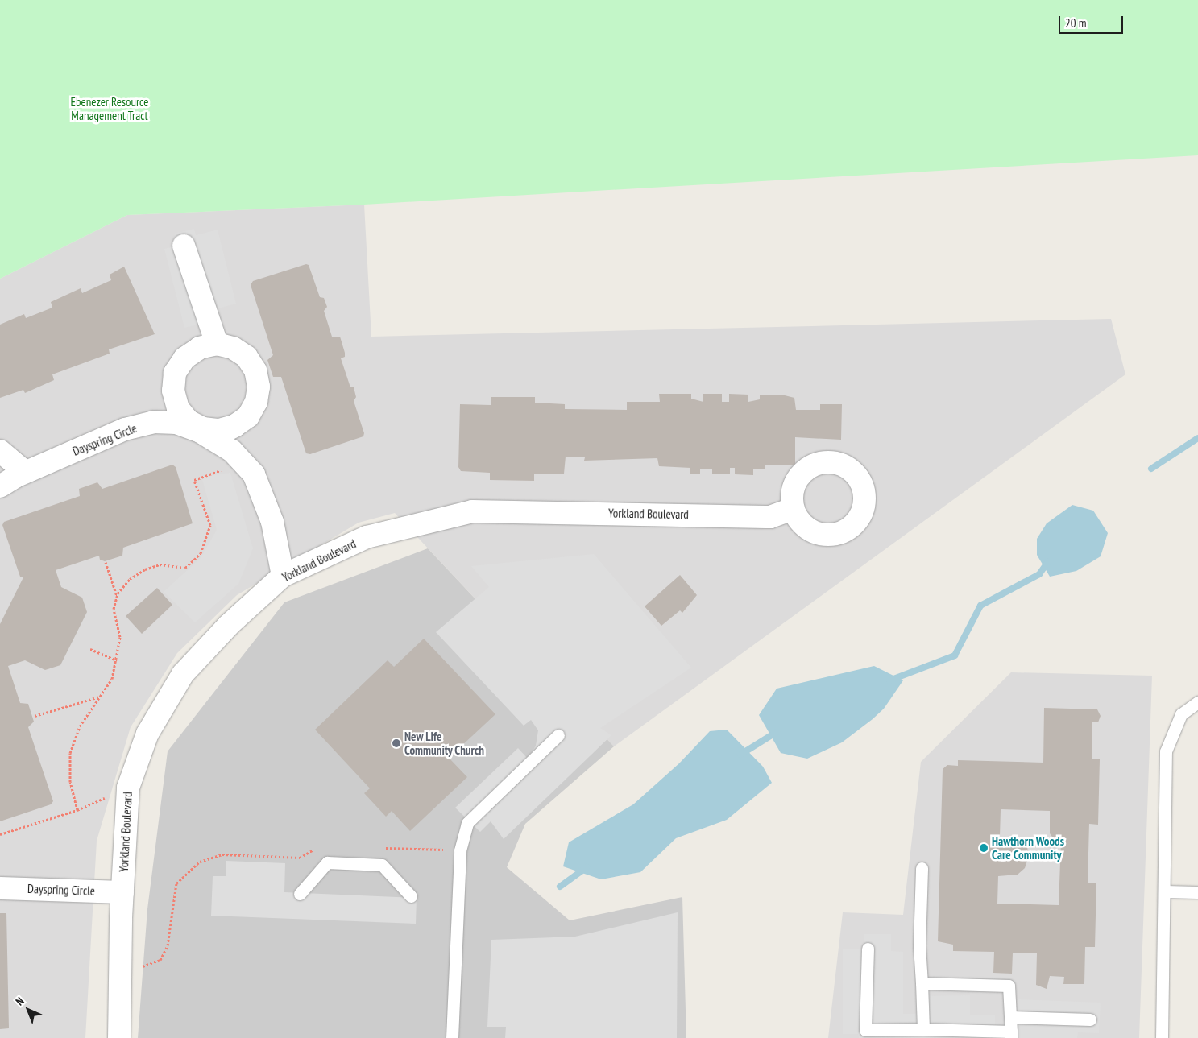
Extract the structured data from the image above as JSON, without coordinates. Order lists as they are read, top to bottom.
{
  "streets": {
    "street": ["Dayspring Circle", "Yorkland Boulevard"]
  },
  "crossings": [
    ["Dayspring Circle", "Yorkland Boulevard"]
  ],
  "parks": ["Ebenezer Resource Management Tract"],
  "places": ["New Life Community Church", "Hawthorn Woods Care Community"],
  "scale_bar": "20 m",
  "north": "top left"
}
